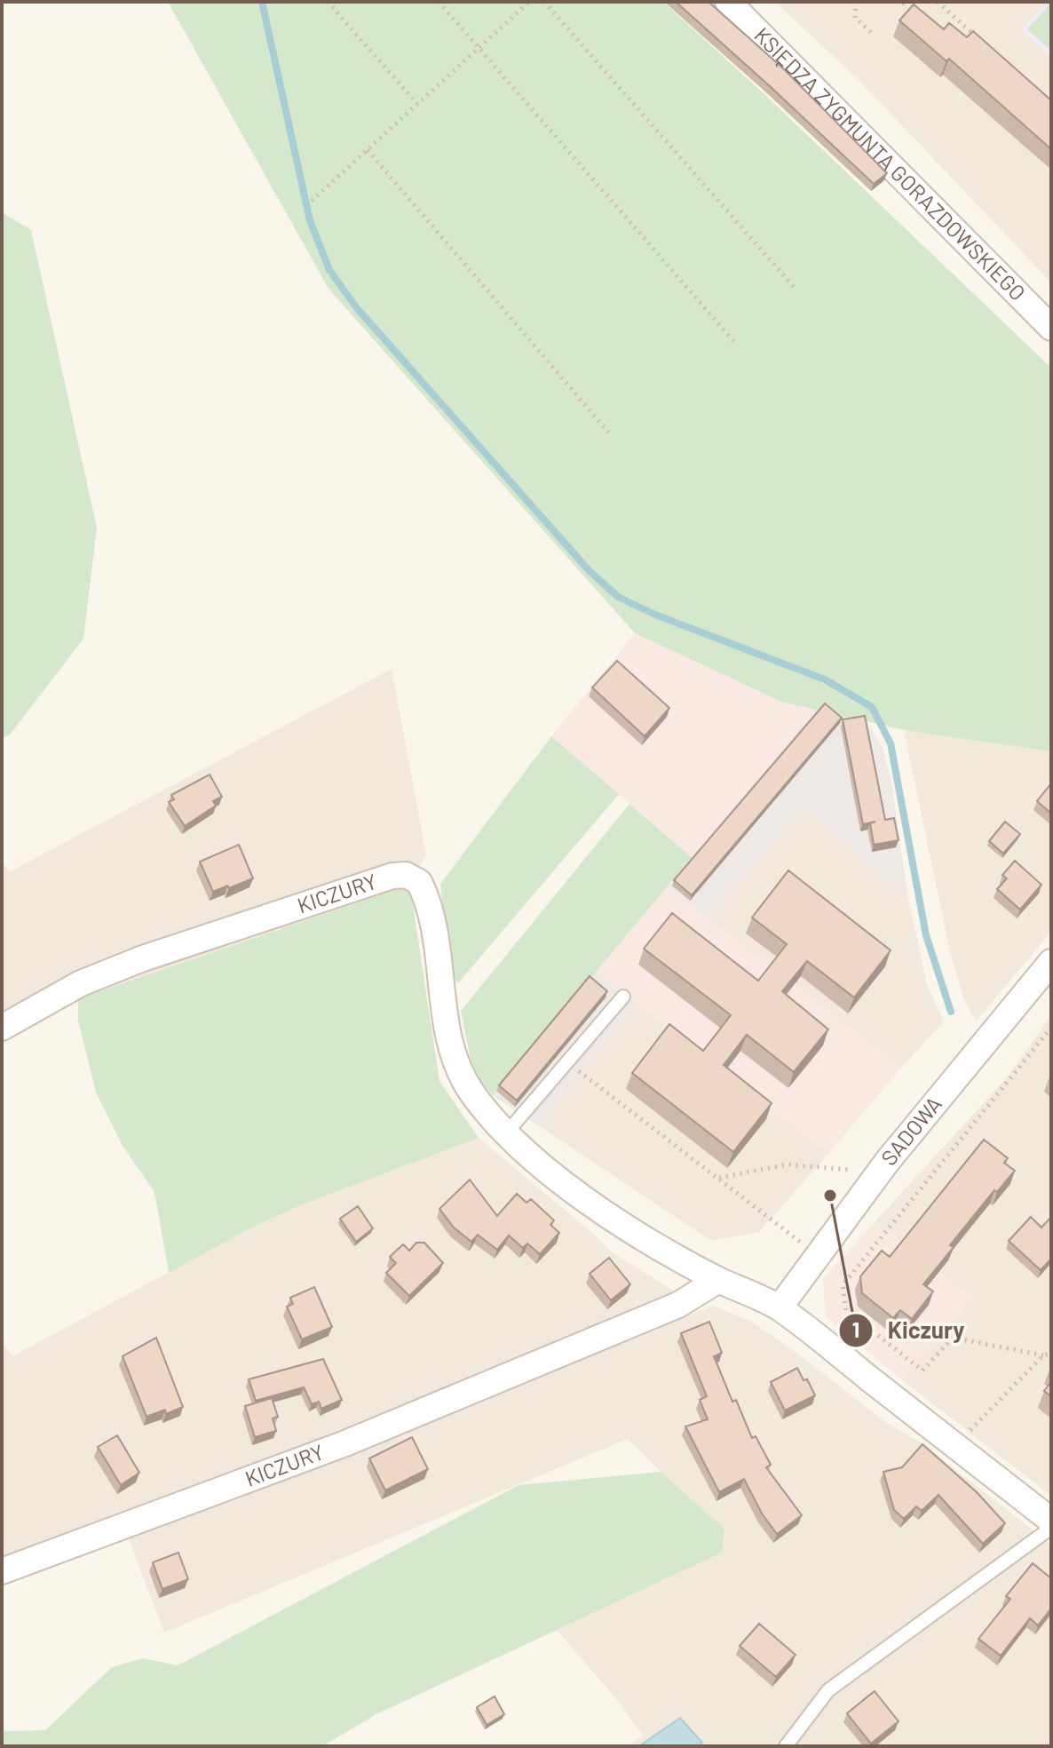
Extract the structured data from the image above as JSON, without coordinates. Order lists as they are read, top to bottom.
{
  "streets": {
    "street": ["KSIĘDZA ZYGMUNTA GORAZDOWSKIEGO", "KICZURY", "SADOWA"]
  },
  "crossings": [
    ["KICZURY", "SADOWA"]
  ],
  "places": ["Kiczury"]
}
